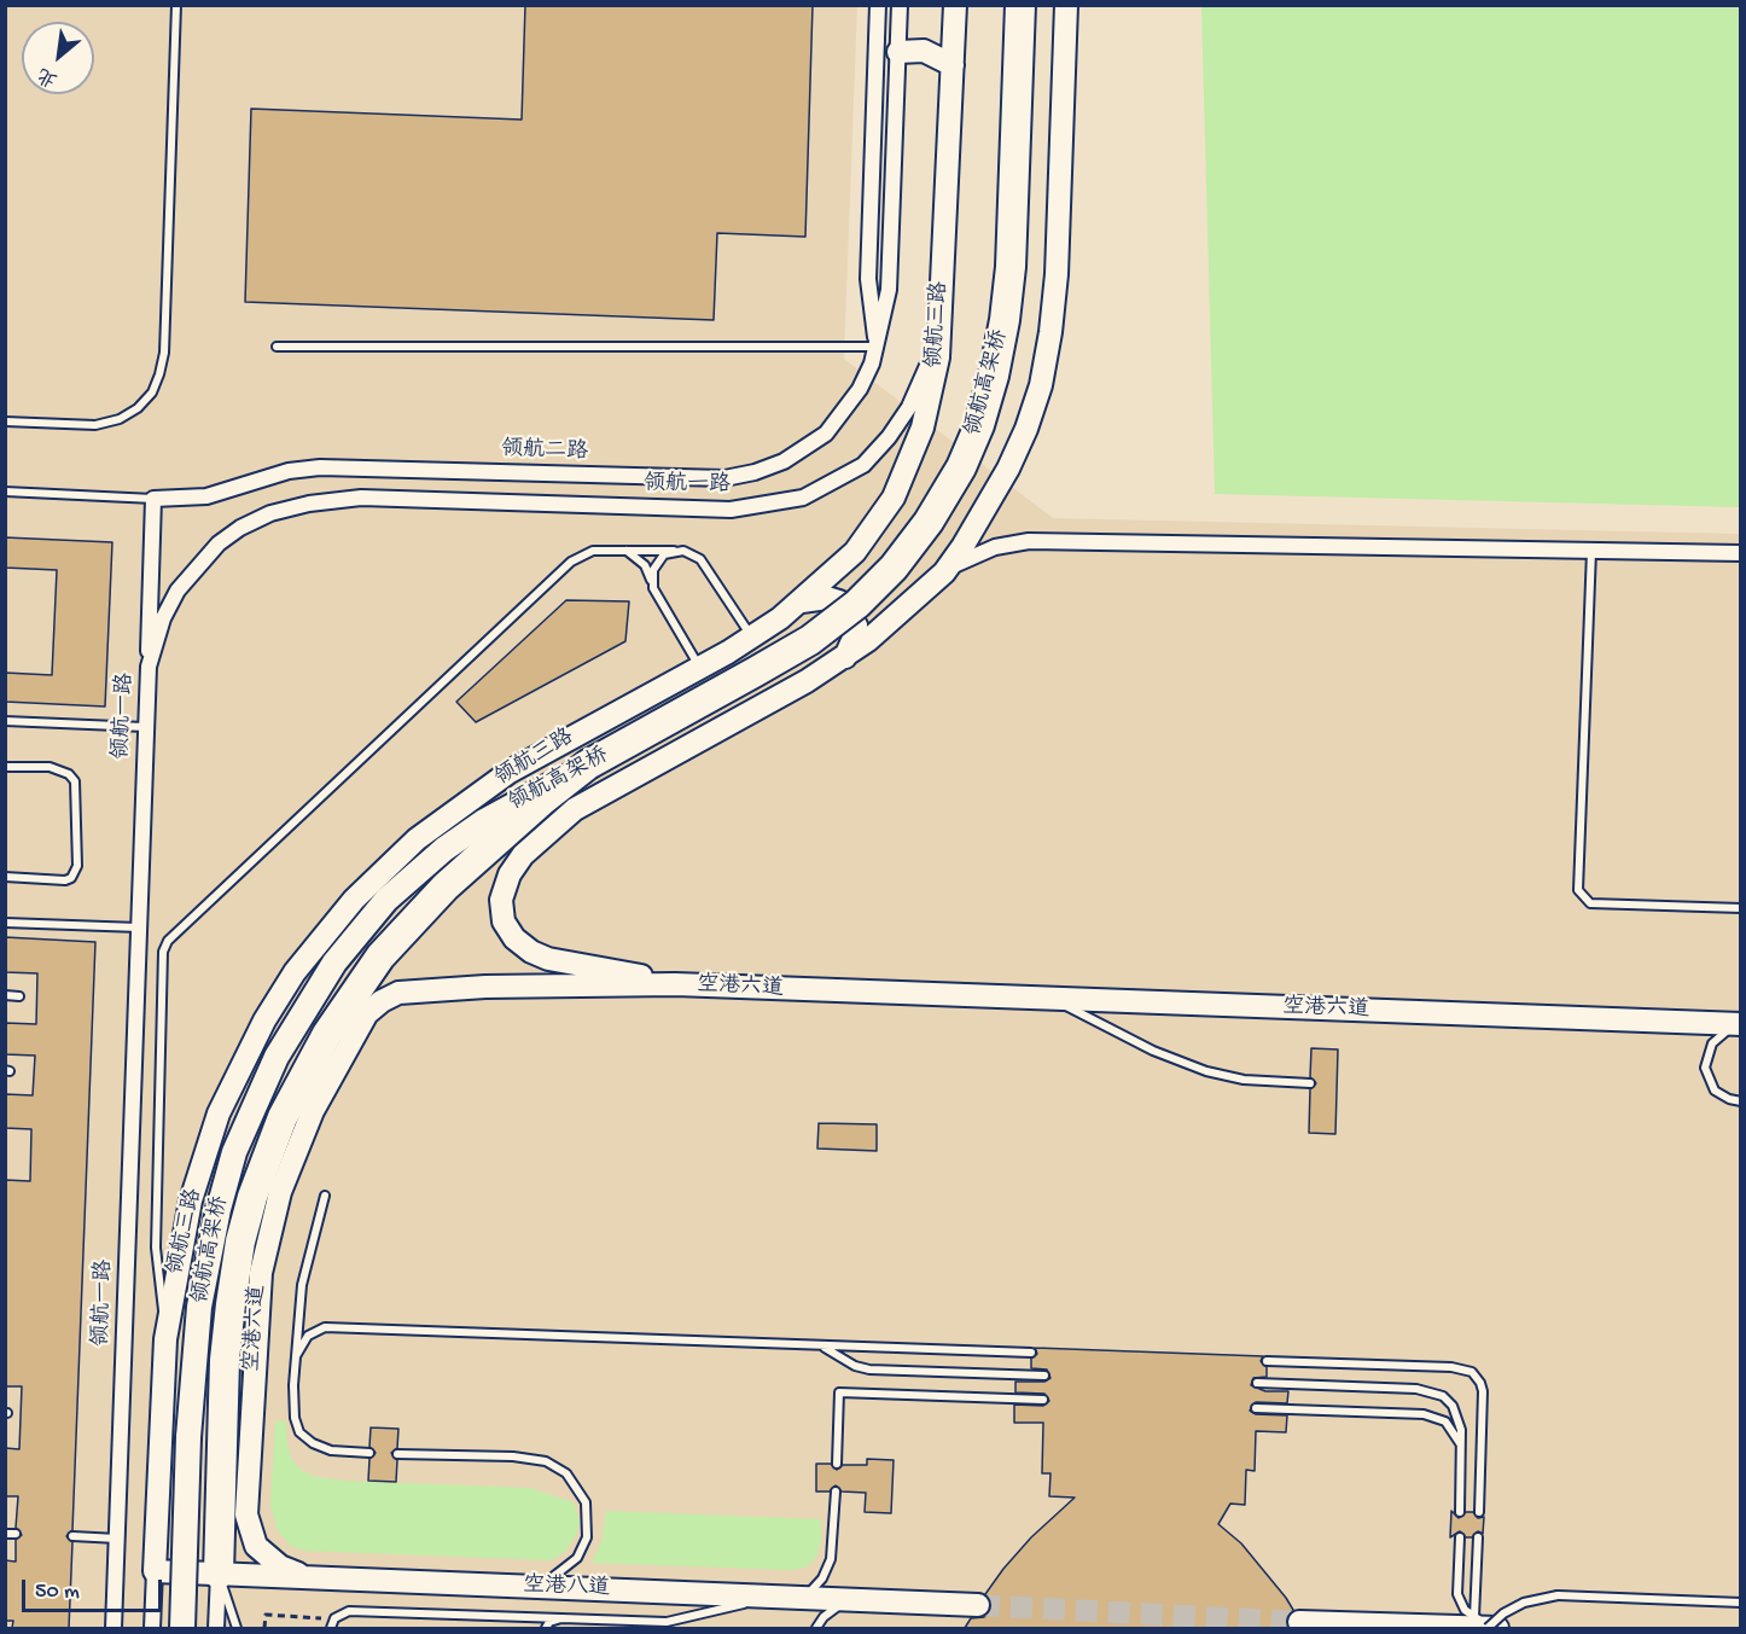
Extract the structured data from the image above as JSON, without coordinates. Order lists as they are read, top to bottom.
{
  "streets": {
    "highway": ["领航高架桥"],
    "street": [
      "领航三路",
      "领航二路",
      "领航一路",
      "空港六道",
      "空港八道"
    ]
  },
  "crossings": [
    ["领航三路", "领航一路"],
    ["领航三路", "空港八道"],
    ["空港六道", "空港八道"]
  ],
  "scale_bar": "50 m",
  "north": "bottom left"
}
